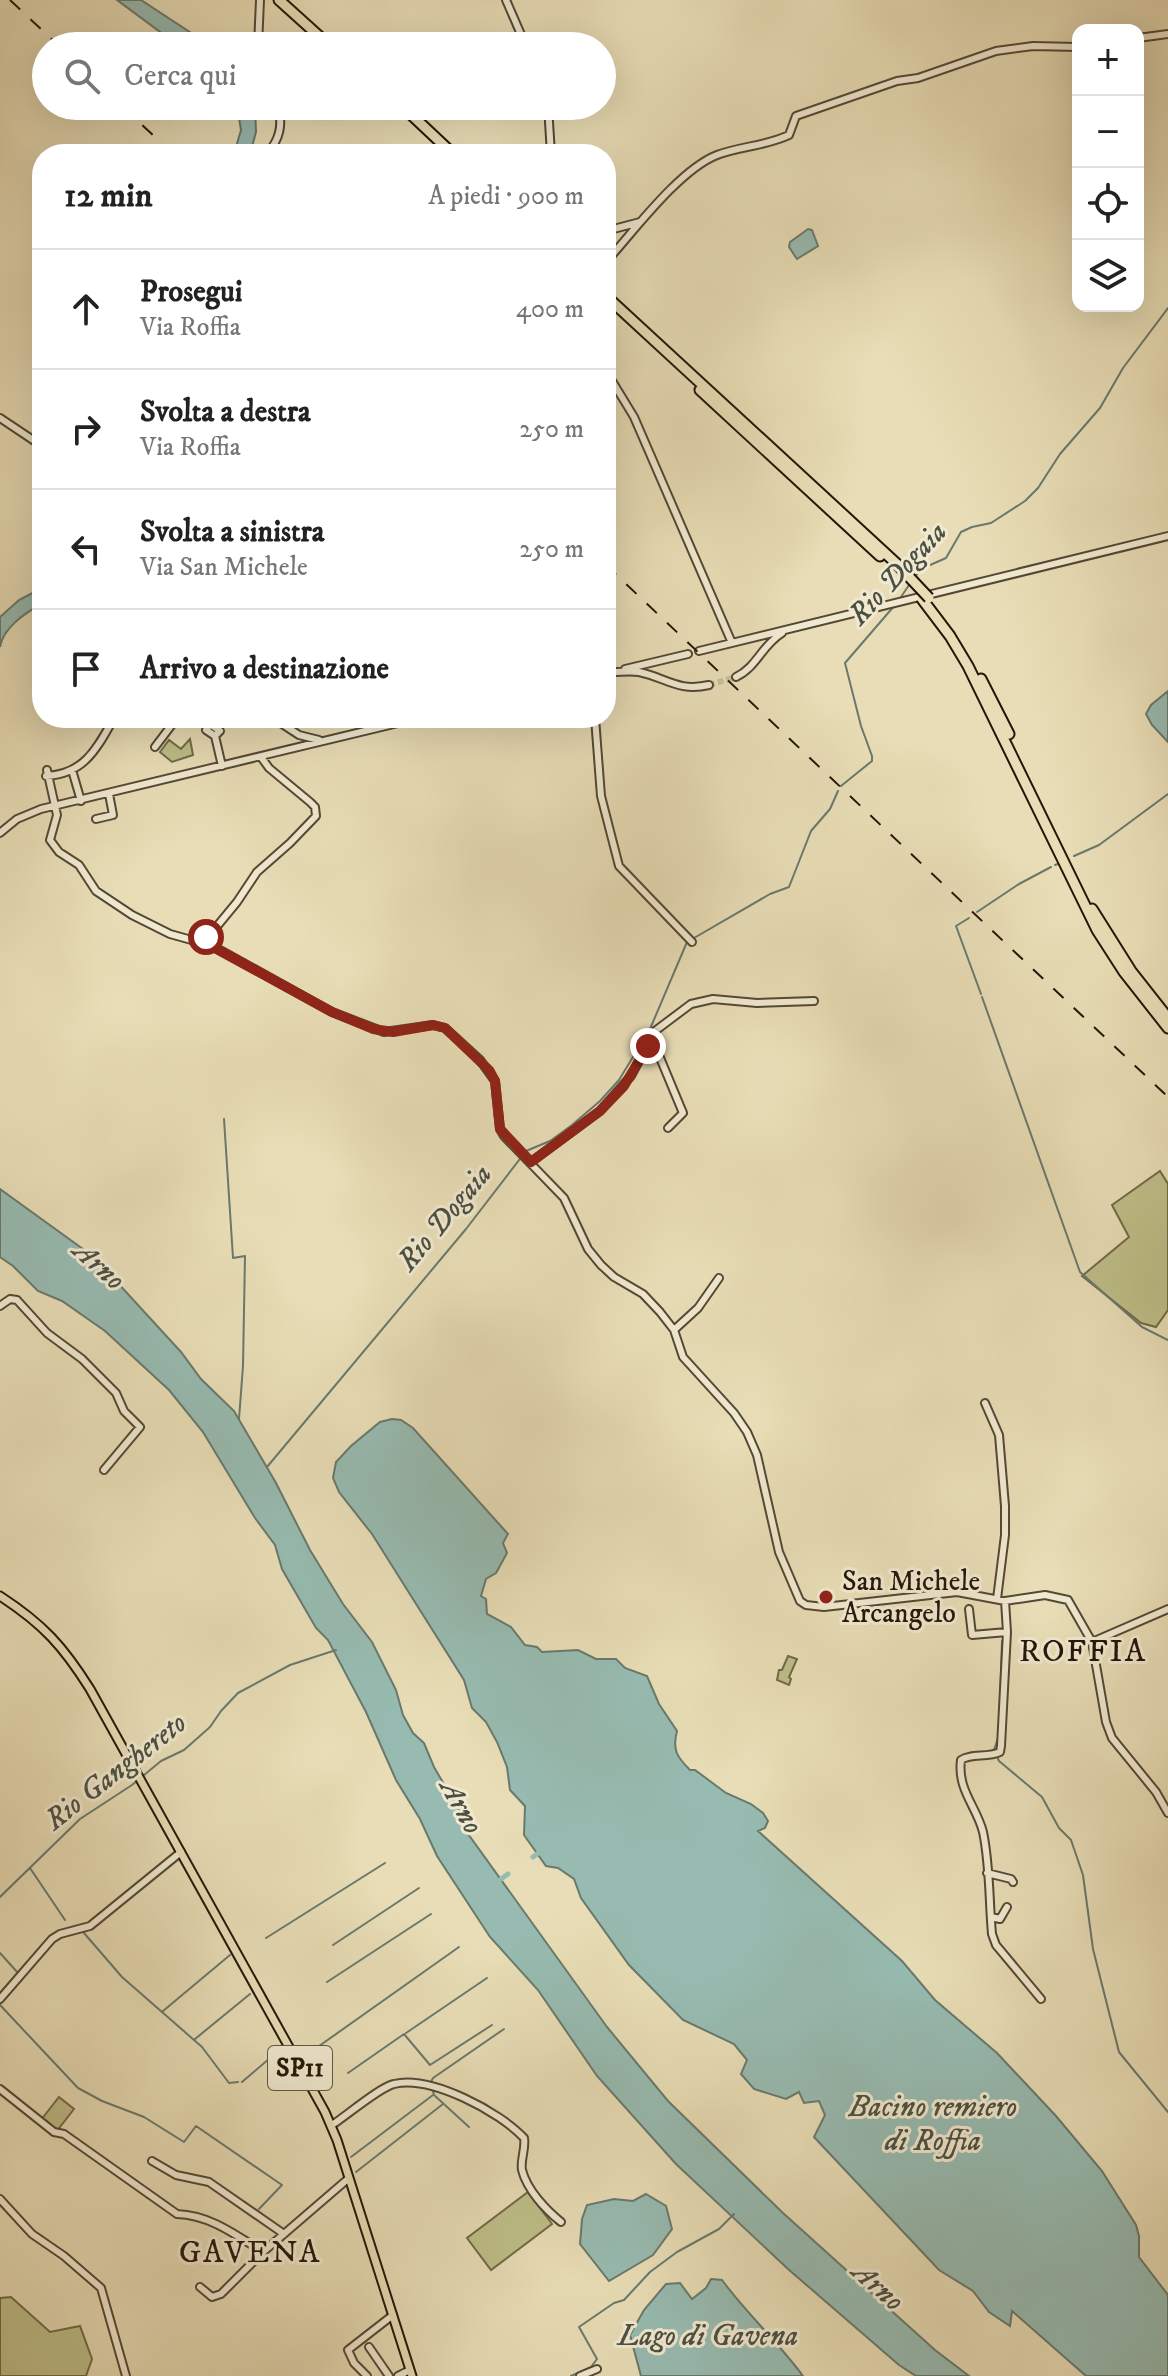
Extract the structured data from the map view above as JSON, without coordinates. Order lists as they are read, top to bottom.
{
  "streets": {
    "main road": ["SP11"]
  },
  "districts": ["ROFFIA", "GAVENA"],
  "water": [
    "Rio Dogaia",
    "Arno",
    "Rio Ganghereto",
    "Bacino remiero di Roffia",
    "Lago di Gavena"
  ],
  "places": ["San Michele Arcangelo"],
  "page": {
    "map_buttons": ["+", "−"],
    "search": "Cerca qui",
    "heading": ["12 min", "A piedi · 900 m"],
    "list": [
      ["Prosegui", "Via Roffia", "400 m"],
      ["Svolta a destra", "Via Roffia", "250 m"],
      ["Svolta a sinistra", "Via San Michele", "250 m"],
      "Arrivo a destinazione"
    ]
  }
}
